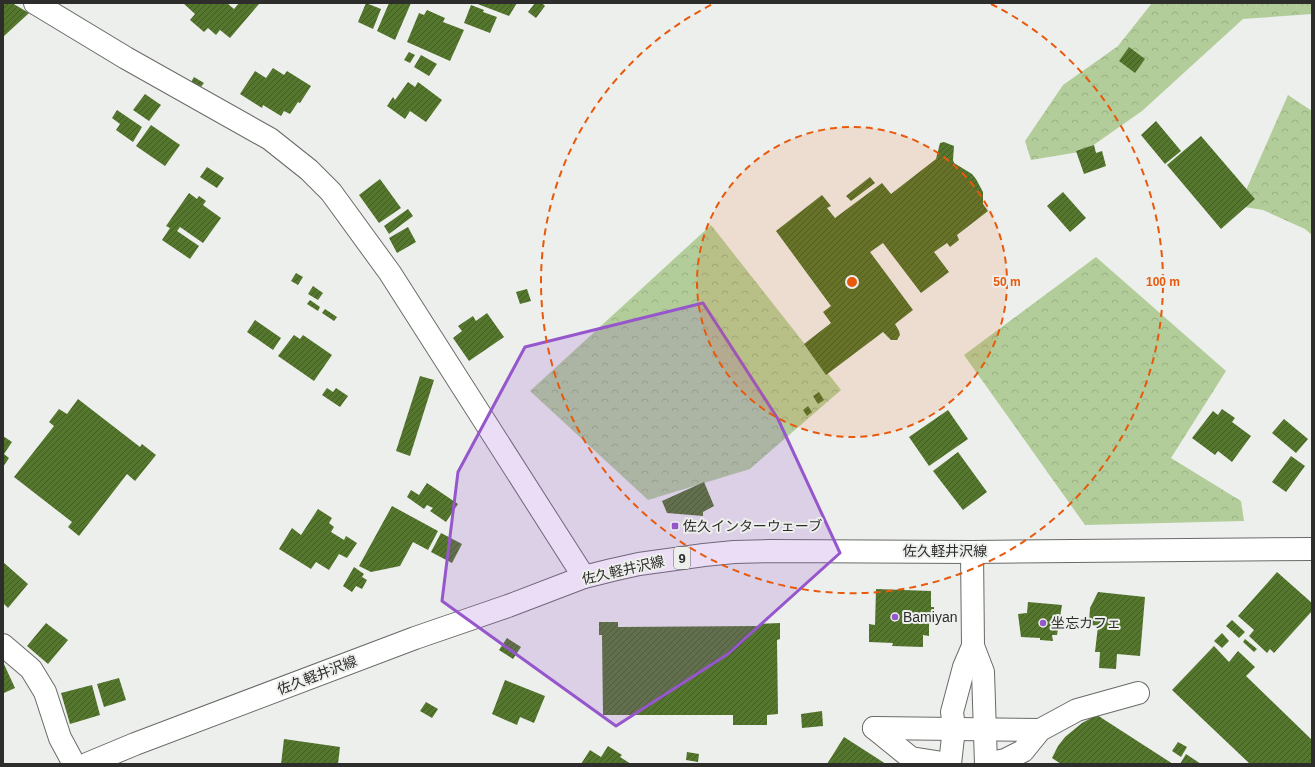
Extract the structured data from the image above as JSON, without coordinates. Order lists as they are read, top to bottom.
{
  "streets": {
    "main road": ["佐久軽井沢線", "9"]
  },
  "places": {
    "transit": ["佐久インターウェーブ"],
    "other": ["Bamiyan", "坐忘カフェ"]
  },
  "rings": ["50 m", "100 m"]
}
